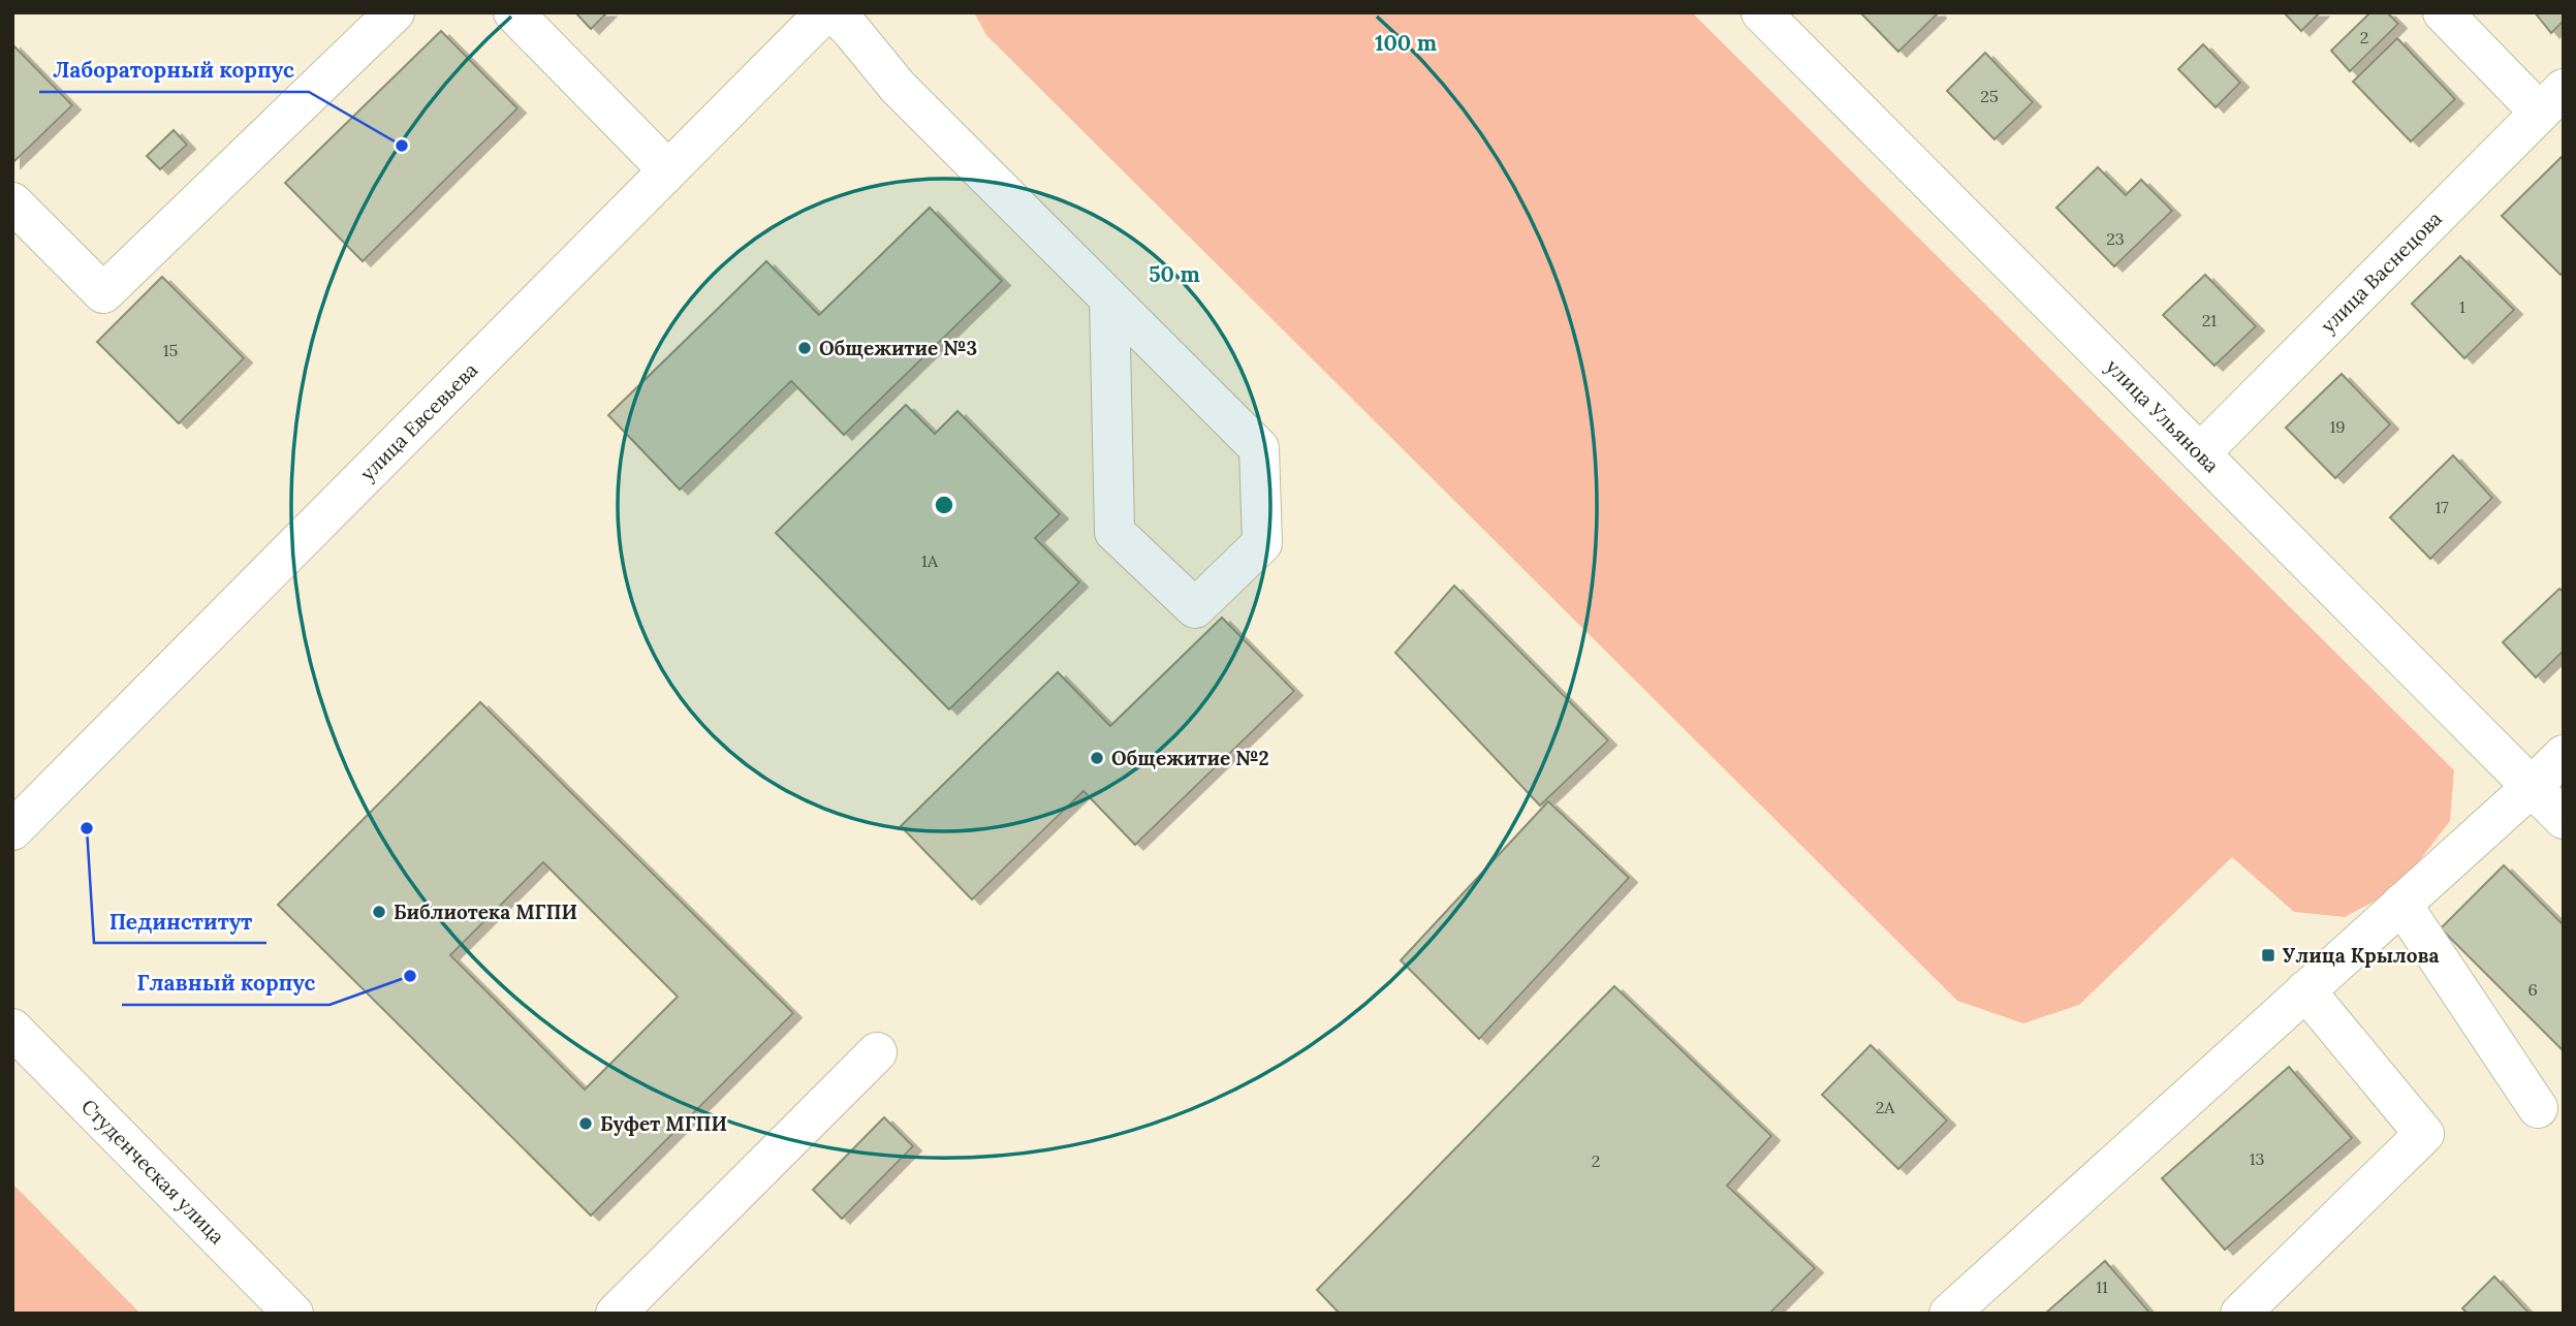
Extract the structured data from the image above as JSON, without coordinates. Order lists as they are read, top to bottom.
{
  "streets": {
    "street": [
      "улица Васнецова",
      "улица Ульянова",
      "улица Евсевьева",
      "Студенческая улица"
    ]
  },
  "crossings": [
    ["улица Васнецова", "улица Ульянова"]
  ],
  "places": {
    "other": [
      "Лабораторный корпус",
      "Общежитие №3",
      "Общежитие №2",
      "Пединститут",
      "Библиотека МГПИ",
      "Главный корпус",
      "Буфет МГПИ"
    ],
    "transit": ["Улица Крылова"]
  },
  "house_numbers": [
    "2",
    "25",
    "23",
    "1",
    "21",
    "15",
    "19",
    "17",
    "1А",
    "6",
    "2А",
    "13",
    "2",
    "11"
  ],
  "rings": ["100 m", "50 m"]
}
